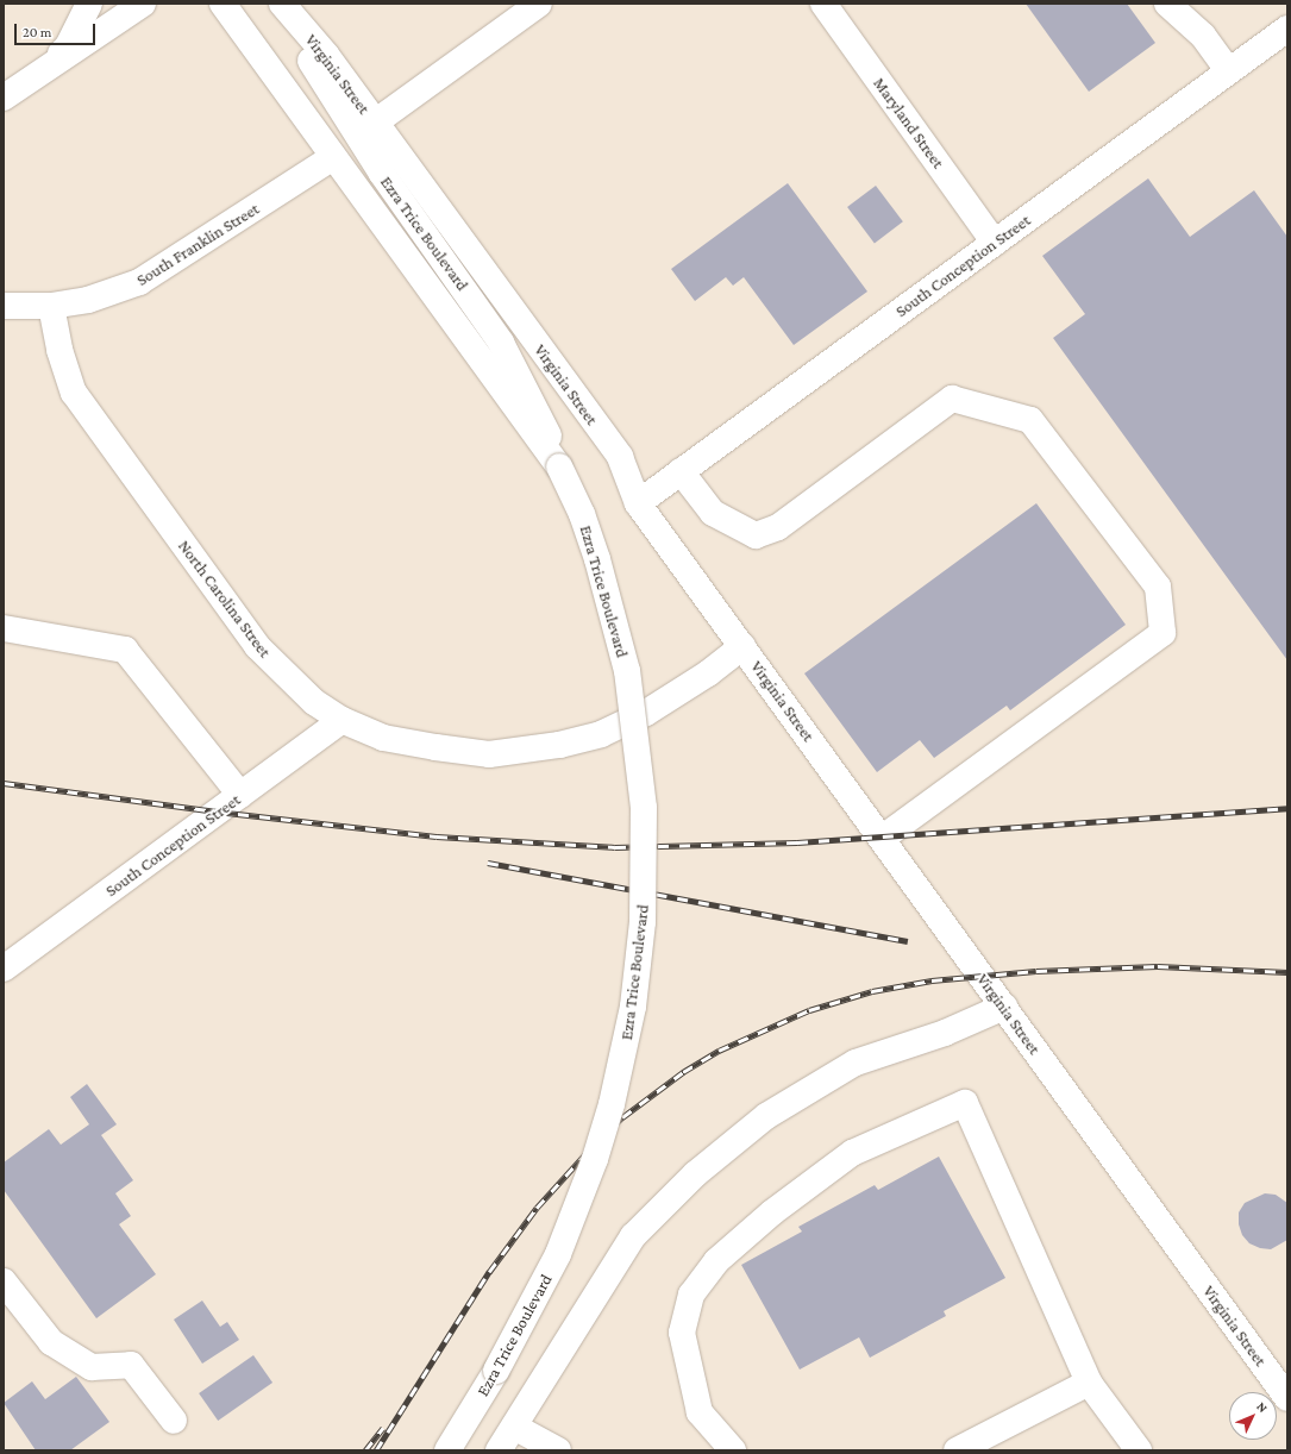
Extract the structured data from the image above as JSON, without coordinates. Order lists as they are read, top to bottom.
{
  "streets": {
    "main road": [
      "Virginia Street",
      "Maryland Street",
      "Ezra Trice Boulevard",
      "South Franklin Street",
      "South Conception Street",
      "North Carolina Street"
    ]
  },
  "crossings": [
    ["Virginia Street", "Ezra Trice Boulevard"],
    ["Virginia Street", "South Conception Street"],
    ["Virginia Street", "North Carolina Street"],
    ["Maryland Street", "South Conception Street"],
    ["Ezra Trice Boulevard", "South Franklin Street"],
    ["South Franklin Street", "North Carolina Street"],
    ["South Conception Street", "North Carolina Street"]
  ],
  "scale_bar": "20 m",
  "north": "top right"
}
